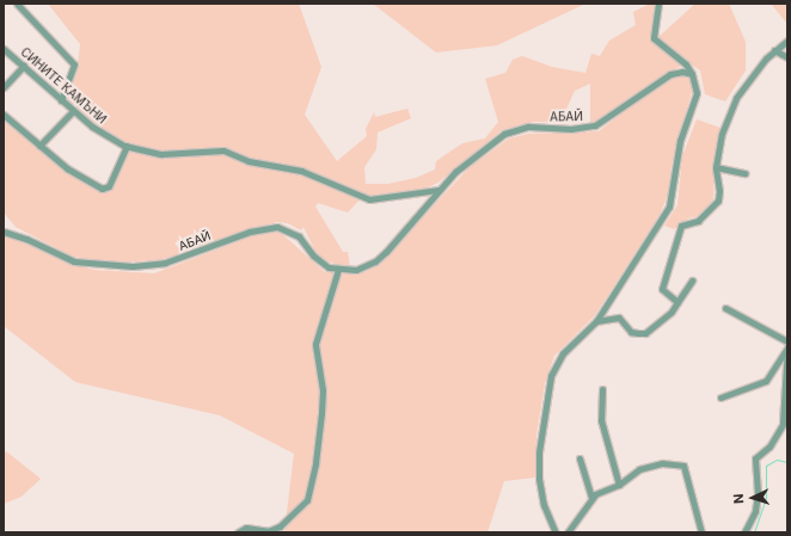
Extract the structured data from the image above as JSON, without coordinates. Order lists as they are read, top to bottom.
{
  "streets": {
    "street": ["СИНИТЕ КАМЪНИ", "АБАЙ"]
  },
  "crossings": [
    ["СИНИТЕ КАМЪНИ", "АБАЙ"]
  ],
  "north": "left"
}
